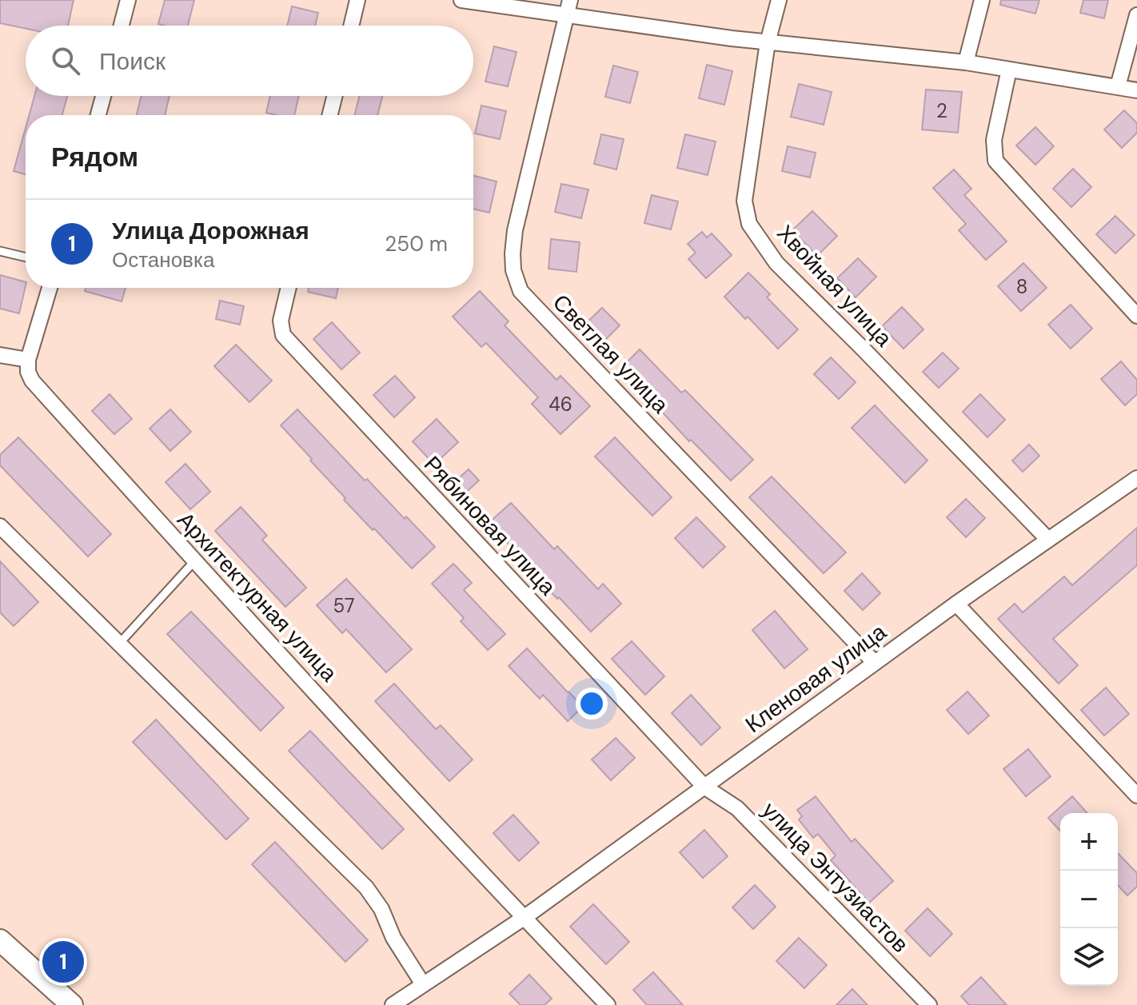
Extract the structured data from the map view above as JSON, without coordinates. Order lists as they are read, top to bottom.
{
  "streets": {
    "street": [
      "Хвойная улица",
      "Светлая улица",
      "Рябиновая улица",
      "Архитектурная улица",
      "Кленовая улица",
      "улица Энтузиастов"
    ]
  },
  "crossings": [
    ["Хвойная улица", "Кленовая улица"],
    ["Светлая улица", "Кленовая улица"],
    ["Рябиновая улица", "Кленовая улица"],
    ["Рябиновая улица", "улица Энтузиастов"],
    ["Архитектурная улица", "Кленовая улица"],
    ["Кленовая улица", "улица Энтузиастов"]
  ],
  "house_numbers": [
    "2",
    "8",
    "46",
    "57"
  ],
  "page": {
    "search": "Поиск",
    "heading": "Рядом",
    "list": [
      {
        "mark": "1",
        "name": "Улица Дорожная",
        "note": "Остановка",
        "value": "250 m"
      }
    ],
    "map_buttons": ["+", "−"],
    "pins": "1"
  }
}
